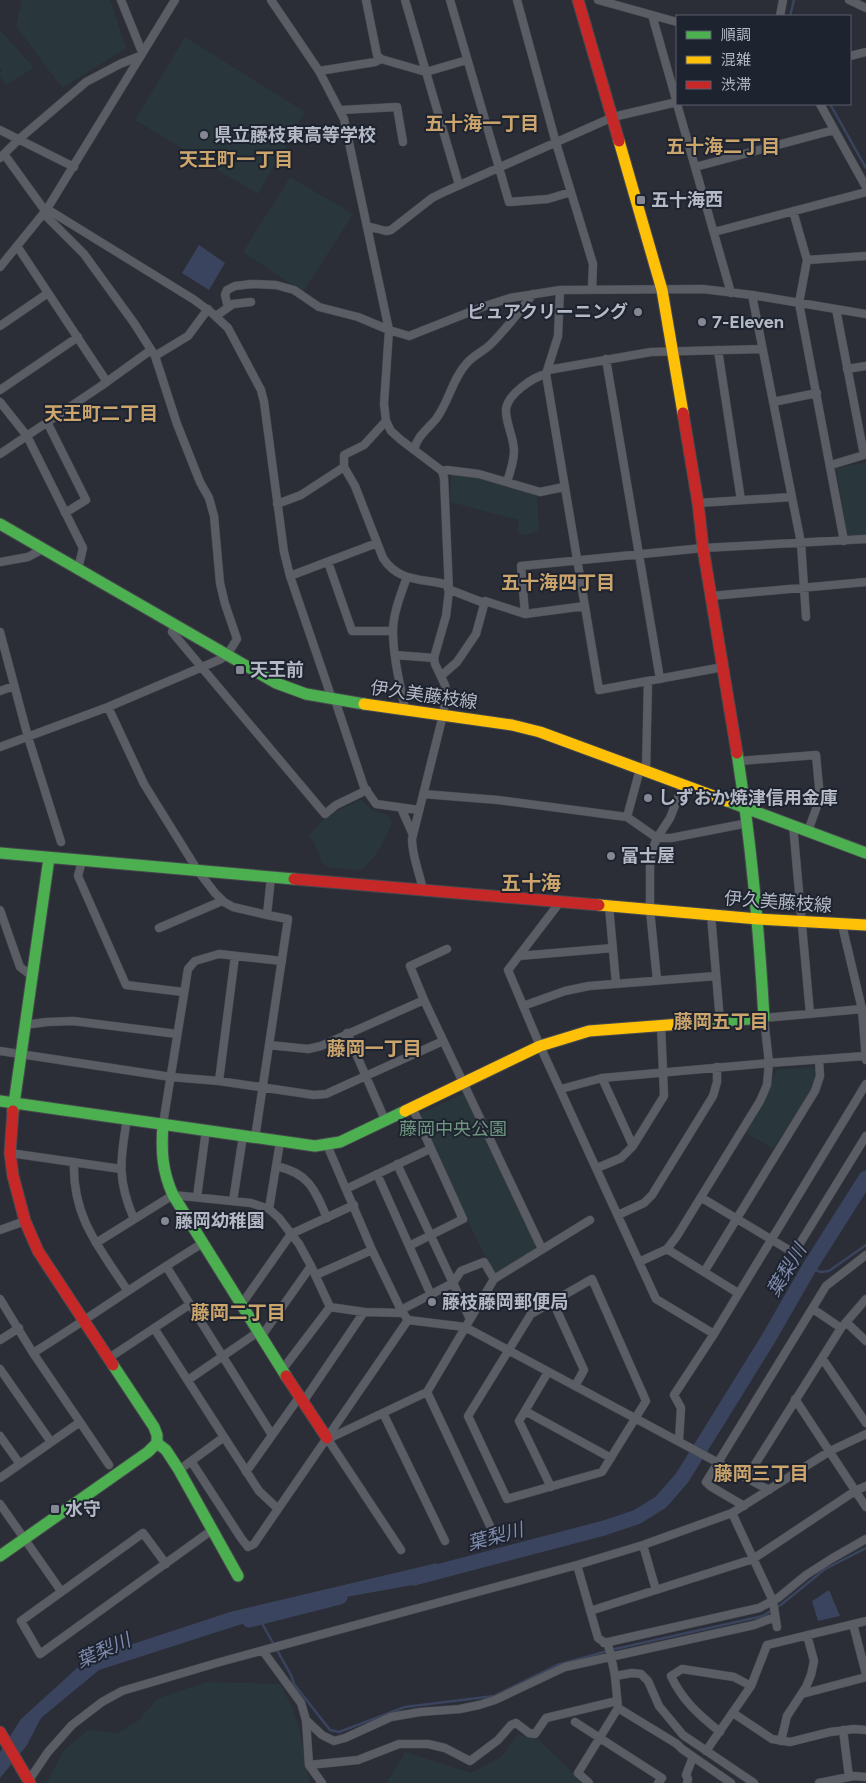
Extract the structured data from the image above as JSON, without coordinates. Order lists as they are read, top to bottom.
{
  "streets": {
    "street": ["伊久美藤枝線"]
  },
  "districts": [
    "五十海一丁目",
    "五十海二丁目",
    "天王町一丁目",
    "天王町二丁目",
    "五十海四丁目",
    "五十海",
    "藤岡五丁目",
    "藤岡一丁目",
    "藤岡二丁目",
    "藤岡三丁目"
  ],
  "water": ["葉梨川"],
  "parks": ["藤岡中央公園"],
  "places": {
    "other": [
      "県立藤枝東高等学校",
      "ピュアクリーニング",
      "7-Eleven",
      "しずおか焼津信用金庫",
      "富士屋",
      "藤岡幼稚園",
      "藤枝藤岡郵便局"
    ],
    "transit": ["五十海西", "天王前", "水守"]
  },
  "legend": ["順調", "混雑", "渋滞"]
}
